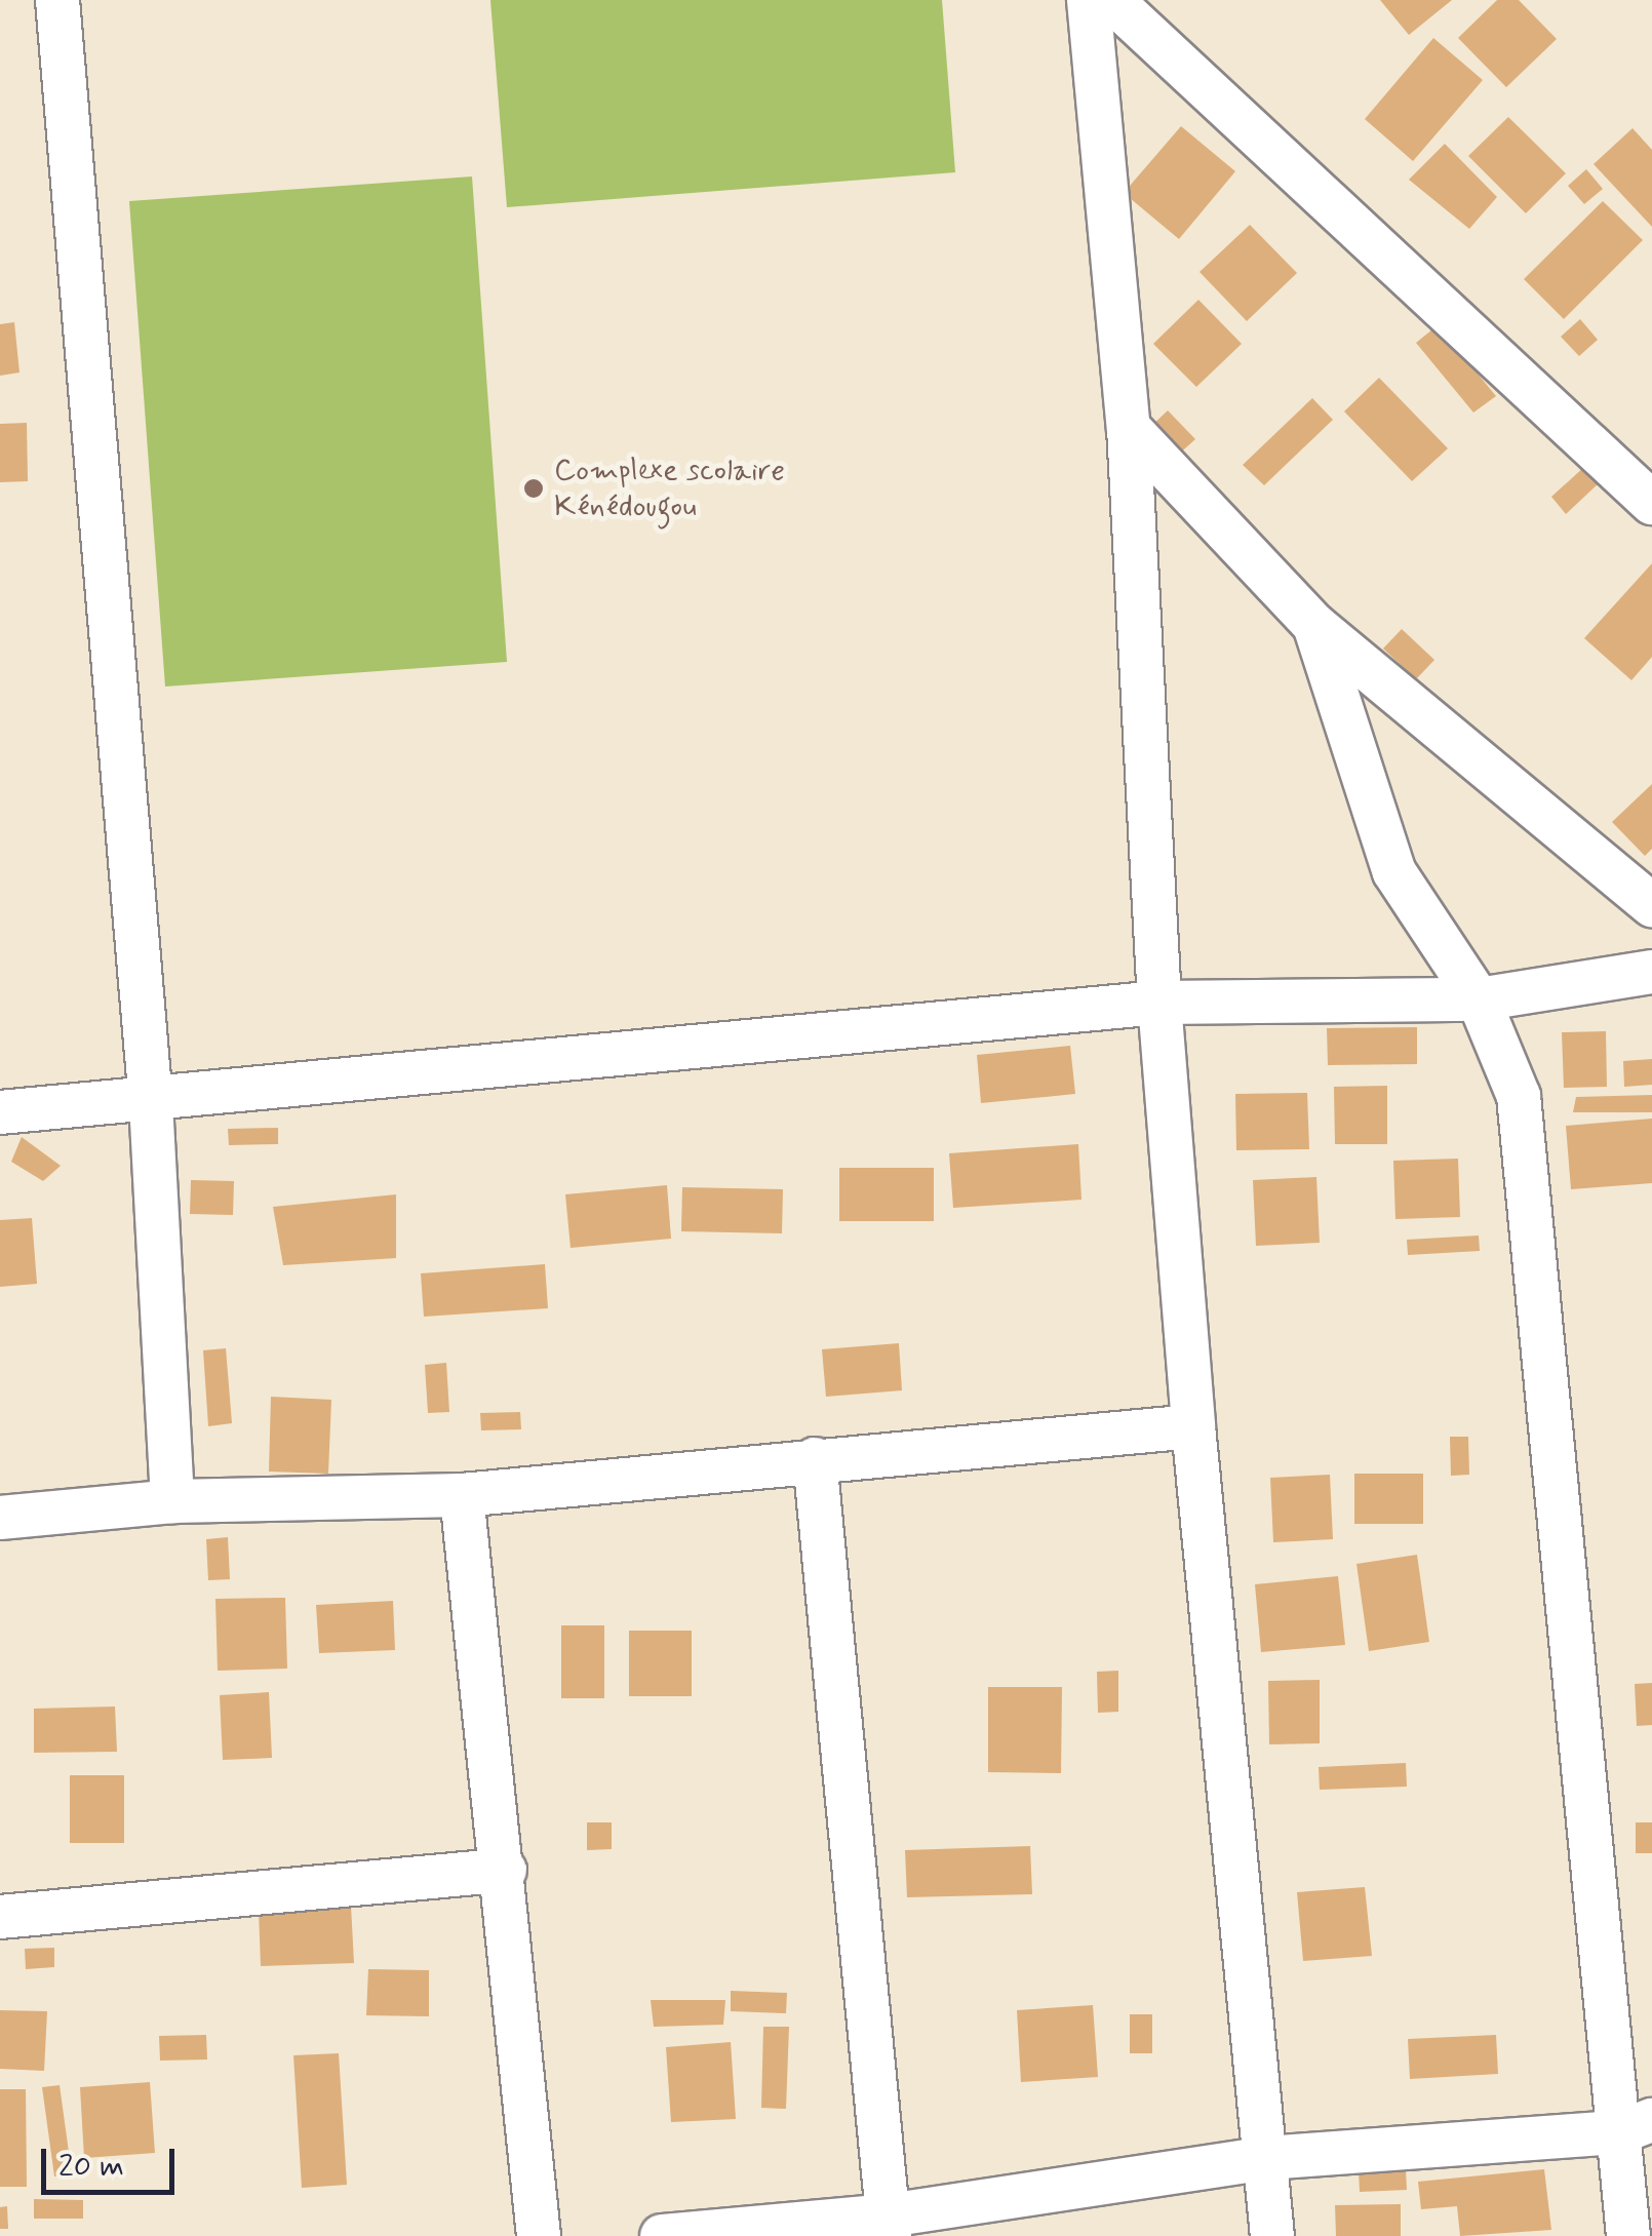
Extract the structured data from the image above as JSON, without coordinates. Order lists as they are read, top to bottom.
{
  "places": ["Complexe scolaire Kénédougou"],
  "scale_bar": "20 m"
}
